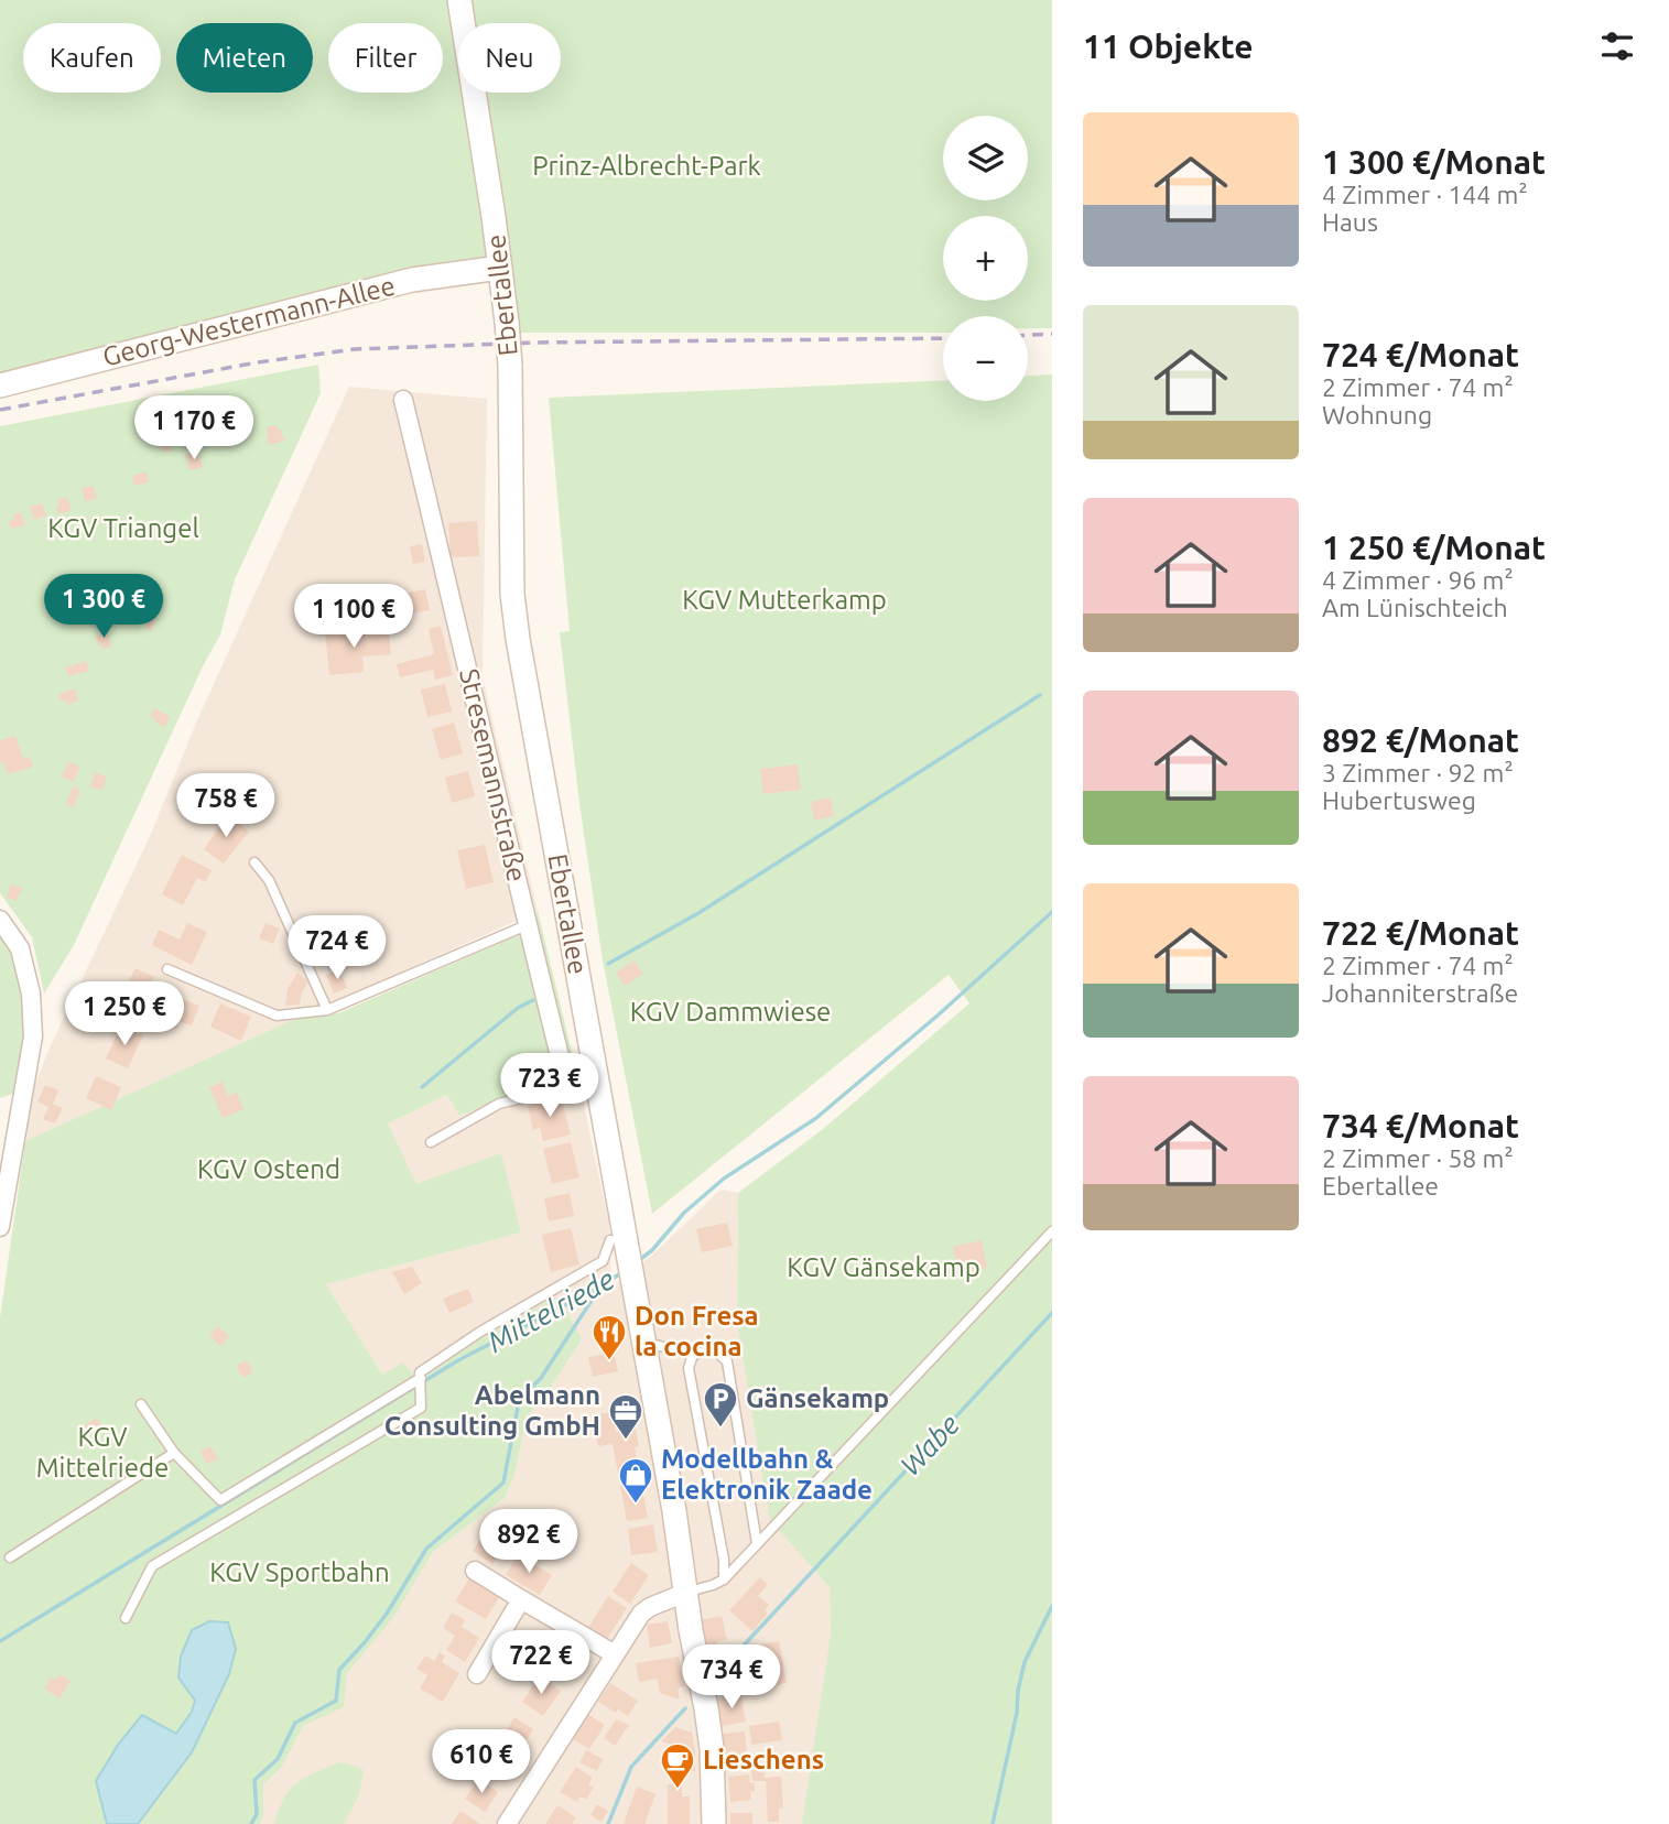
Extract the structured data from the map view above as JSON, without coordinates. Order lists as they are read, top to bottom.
{
  "streets": {
    "main road": ["Ebertallee", "Georg-Westermann-Allee"],
    "street": ["Stresemannstraße"]
  },
  "crossings": [
    ["Ebertallee", "Georg-Westermann-Allee"]
  ],
  "water": ["Mittelriede", "Wabe"],
  "parks": [
    "Prinz-Albrecht-Park",
    "KGV Triangel",
    "KGV Mutterkamp",
    "KGV Dammwiese",
    "KGV Ostend",
    "KGV Gänsekamp",
    "KGV Mittelriede",
    "KGV Sportbahn"
  ],
  "places": {
    "restaurant": ["Don Fresa la cocina"],
    "parking": ["Gänsekamp"],
    "office": ["Abelmann Consulting GmbH"],
    "shop": ["Modellbahn & Elektronik Zaade"],
    "cafe": ["Lieschens"]
  },
  "page": {
    "heading": "11 Objekte",
    "chip": [
      "Kaufen",
      "Mieten",
      "Filter",
      "Neu"
    ],
    "list": [
      {
        "name": "1 300 €/Monat",
        "note": "4 Zimmer · 144 m² · Haus"
      },
      {
        "name": "724 €/Monat",
        "note": "2 Zimmer · 74 m² · Wohnung"
      },
      {
        "name": "1 250 €/Monat",
        "note": "4 Zimmer · 96 m² · Am Lünischteich"
      },
      {
        "name": "892 €/Monat",
        "note": "3 Zimmer · 92 m² · Hubertusweg"
      },
      {
        "name": "722 €/Monat",
        "note": "2 Zimmer · 74 m² · Johanniterstraße"
      },
      {
        "name": "734 €/Monat",
        "note": "2 Zimmer · 58 m² · Ebertallee"
      }
    ],
    "map_buttons": ["+", "−"],
    "price": [
      "1 170 €",
      "1 300 €",
      "1 100 €",
      "758 €",
      "724 €",
      "1 250 €",
      "723 €",
      "892 €",
      "722 €",
      "734 €",
      "610 €"
    ]
  }
}
